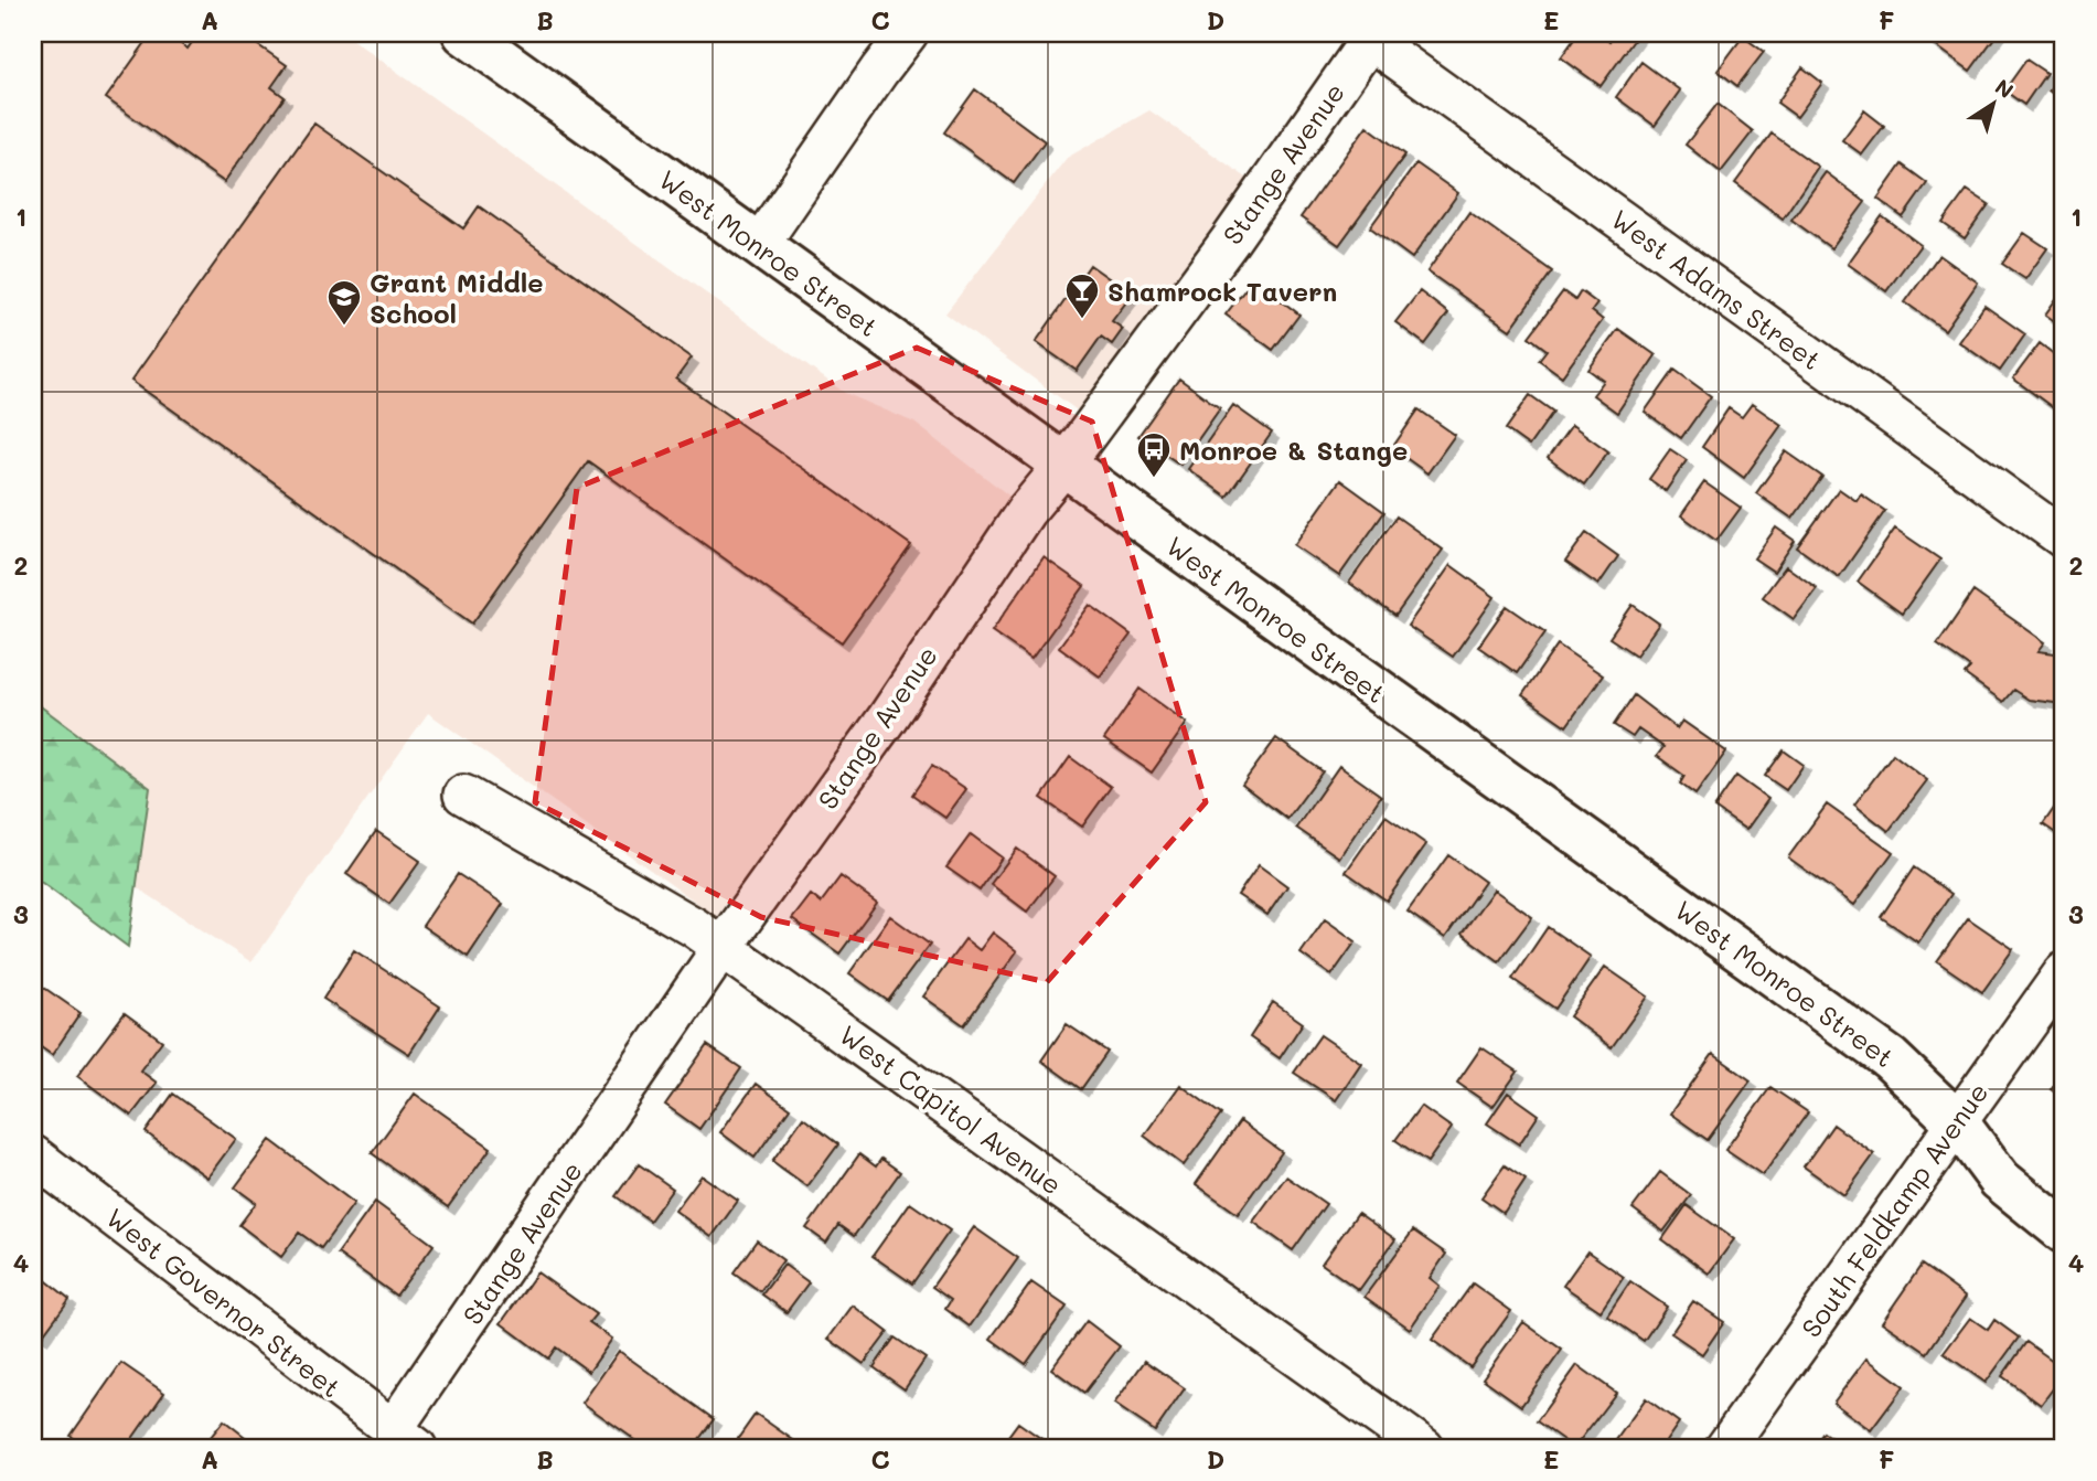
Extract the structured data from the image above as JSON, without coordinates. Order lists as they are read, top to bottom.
{
  "streets": {
    "street": [
      "Stange Avenue",
      "West Monroe Street",
      "West Adams Street",
      "West Capitol Avenue",
      "South Feldkamp Avenue",
      "West Governor Street"
    ]
  },
  "crossings": [
    ["Stange Avenue", "West Monroe Street"],
    ["Stange Avenue", "West Adams Street"],
    ["Stange Avenue", "West Capitol Avenue"],
    ["Stange Avenue", "West Governor Street"],
    ["West Monroe Street", "South Feldkamp Avenue"]
  ],
  "places": {
    "bar": ["Shamrock Tavern"],
    "school or university": ["Grant Middle School"],
    "bus stop": ["Monroe & Stange"]
  },
  "north": "top right",
  "grid": {
    "columns": [
      "A",
      "B",
      "C",
      "D",
      "E",
      "F"
    ],
    "rows": [
      "1",
      "2",
      "3",
      "4"
    ]
  }
}
